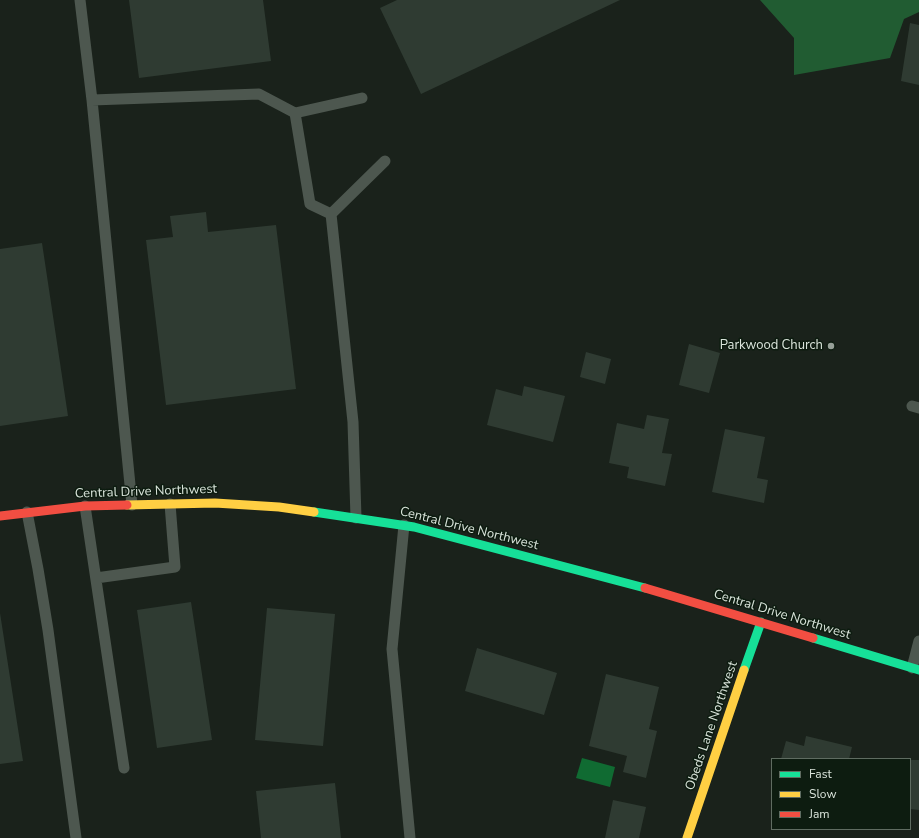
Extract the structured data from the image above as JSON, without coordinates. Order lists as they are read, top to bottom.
{
  "streets": {
    "street": ["Central Drive Northwest", "Obeds Lane Northwest"]
  },
  "crossings": [
    ["Central Drive Northwest", "Obeds Lane Northwest"]
  ],
  "places": ["Parkwood Church"],
  "legend": ["Fast", "Slow", "Jam"]
}
